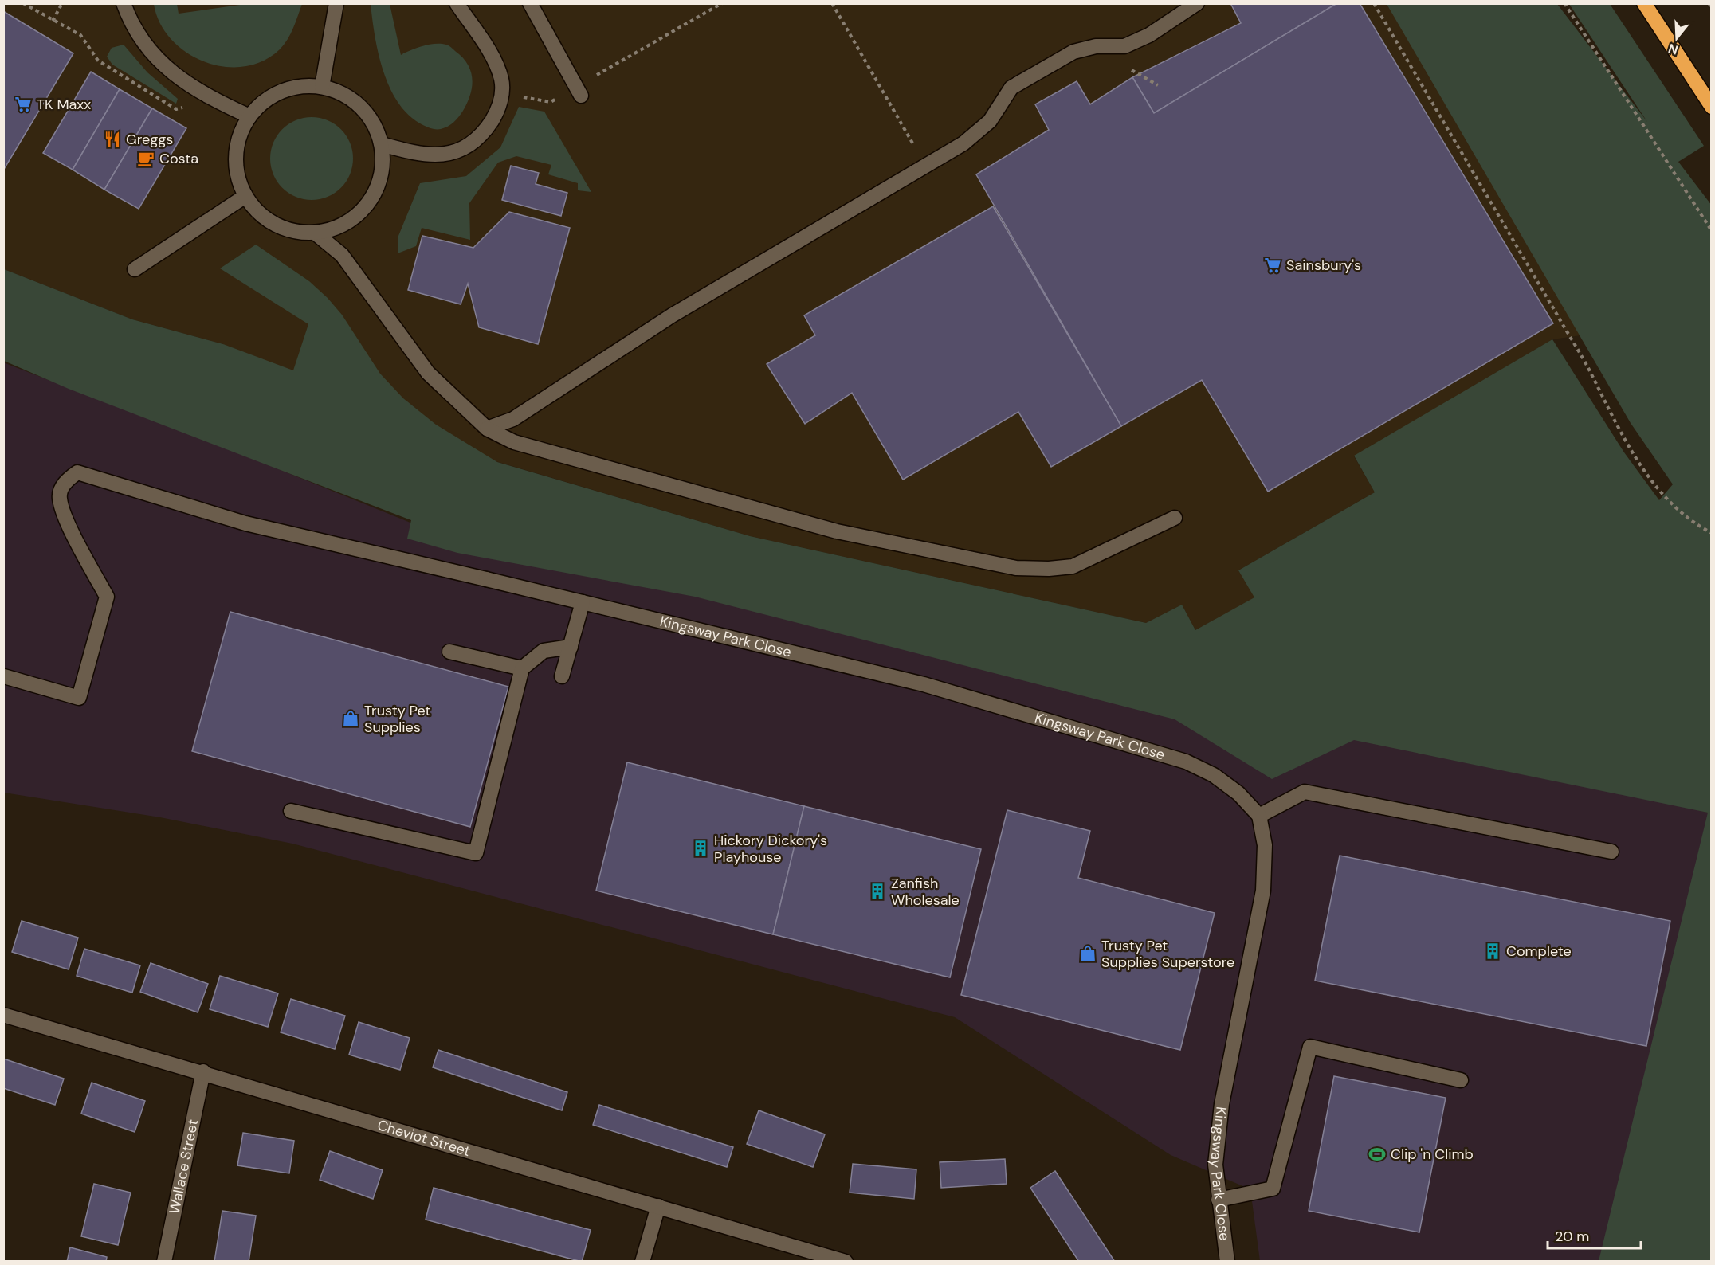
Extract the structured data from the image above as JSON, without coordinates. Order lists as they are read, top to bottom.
{
  "streets": {
    "street": ["Kingsway Park Close", "Cheviot Street", "Wallace Street"]
  },
  "crossings": [
    ["Cheviot Street", "Wallace Street"]
  ],
  "places": {
    "supermarket": ["TK Maxx", "Sainsbury's"],
    "restaurant": ["Greggs"],
    "cafe": ["Costa"],
    "shop": ["Trusty Pet Supplies", "Trusty Pet Supplies Superstore"],
    "building": ["Hickory Dickory's Playhouse", "Zanfish Wholesale", "Complete"],
    "sports": ["Clip 'n Climb"]
  },
  "scale_bar": "20 m",
  "north": "bottom"
}
